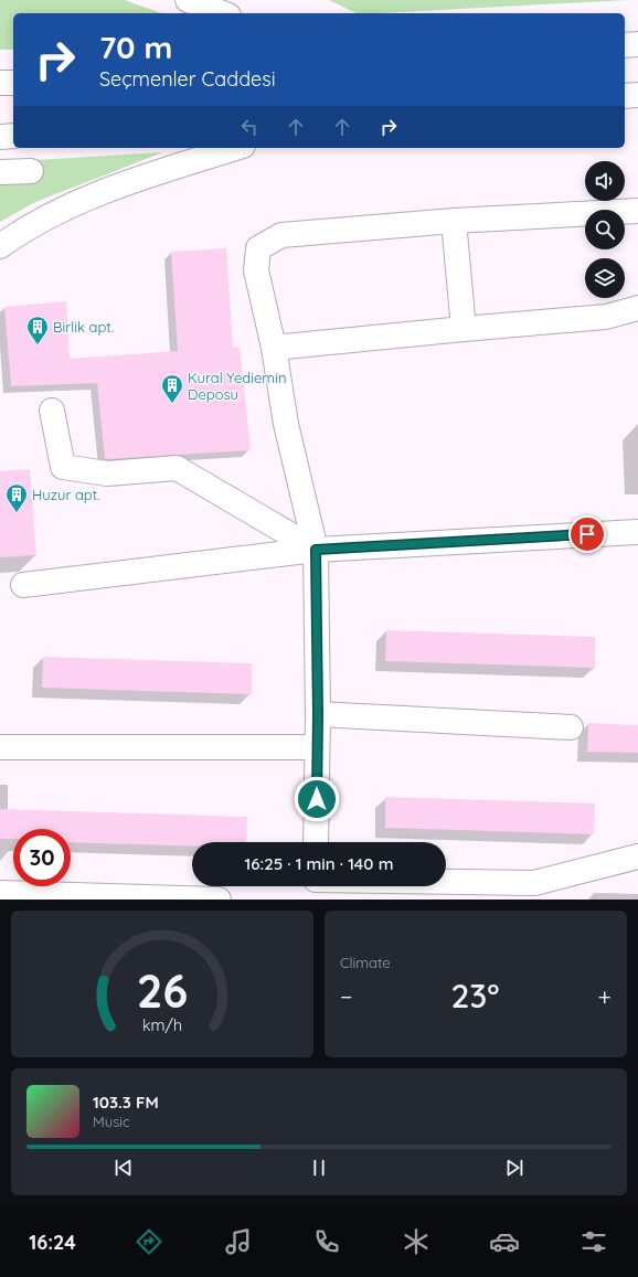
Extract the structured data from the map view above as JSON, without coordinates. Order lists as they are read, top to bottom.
{
  "places": {
    "building": ["Birlik apt.", "Kural Yediemin Deposu", "Huzur apt."]
  },
  "page": {
    "turn": ["70 m", "Seçmenler Caddesi"],
    "limit": "30",
    "trip": "16:25 · 1 min · 140 m",
    "tile": "Climate",
    "heat": ["−", "23°", "+"],
    "song": ["103.3 FM", "Music"],
    "tabs": "16:24",
    "gauge": ["26", "km/h"]
  }
}
